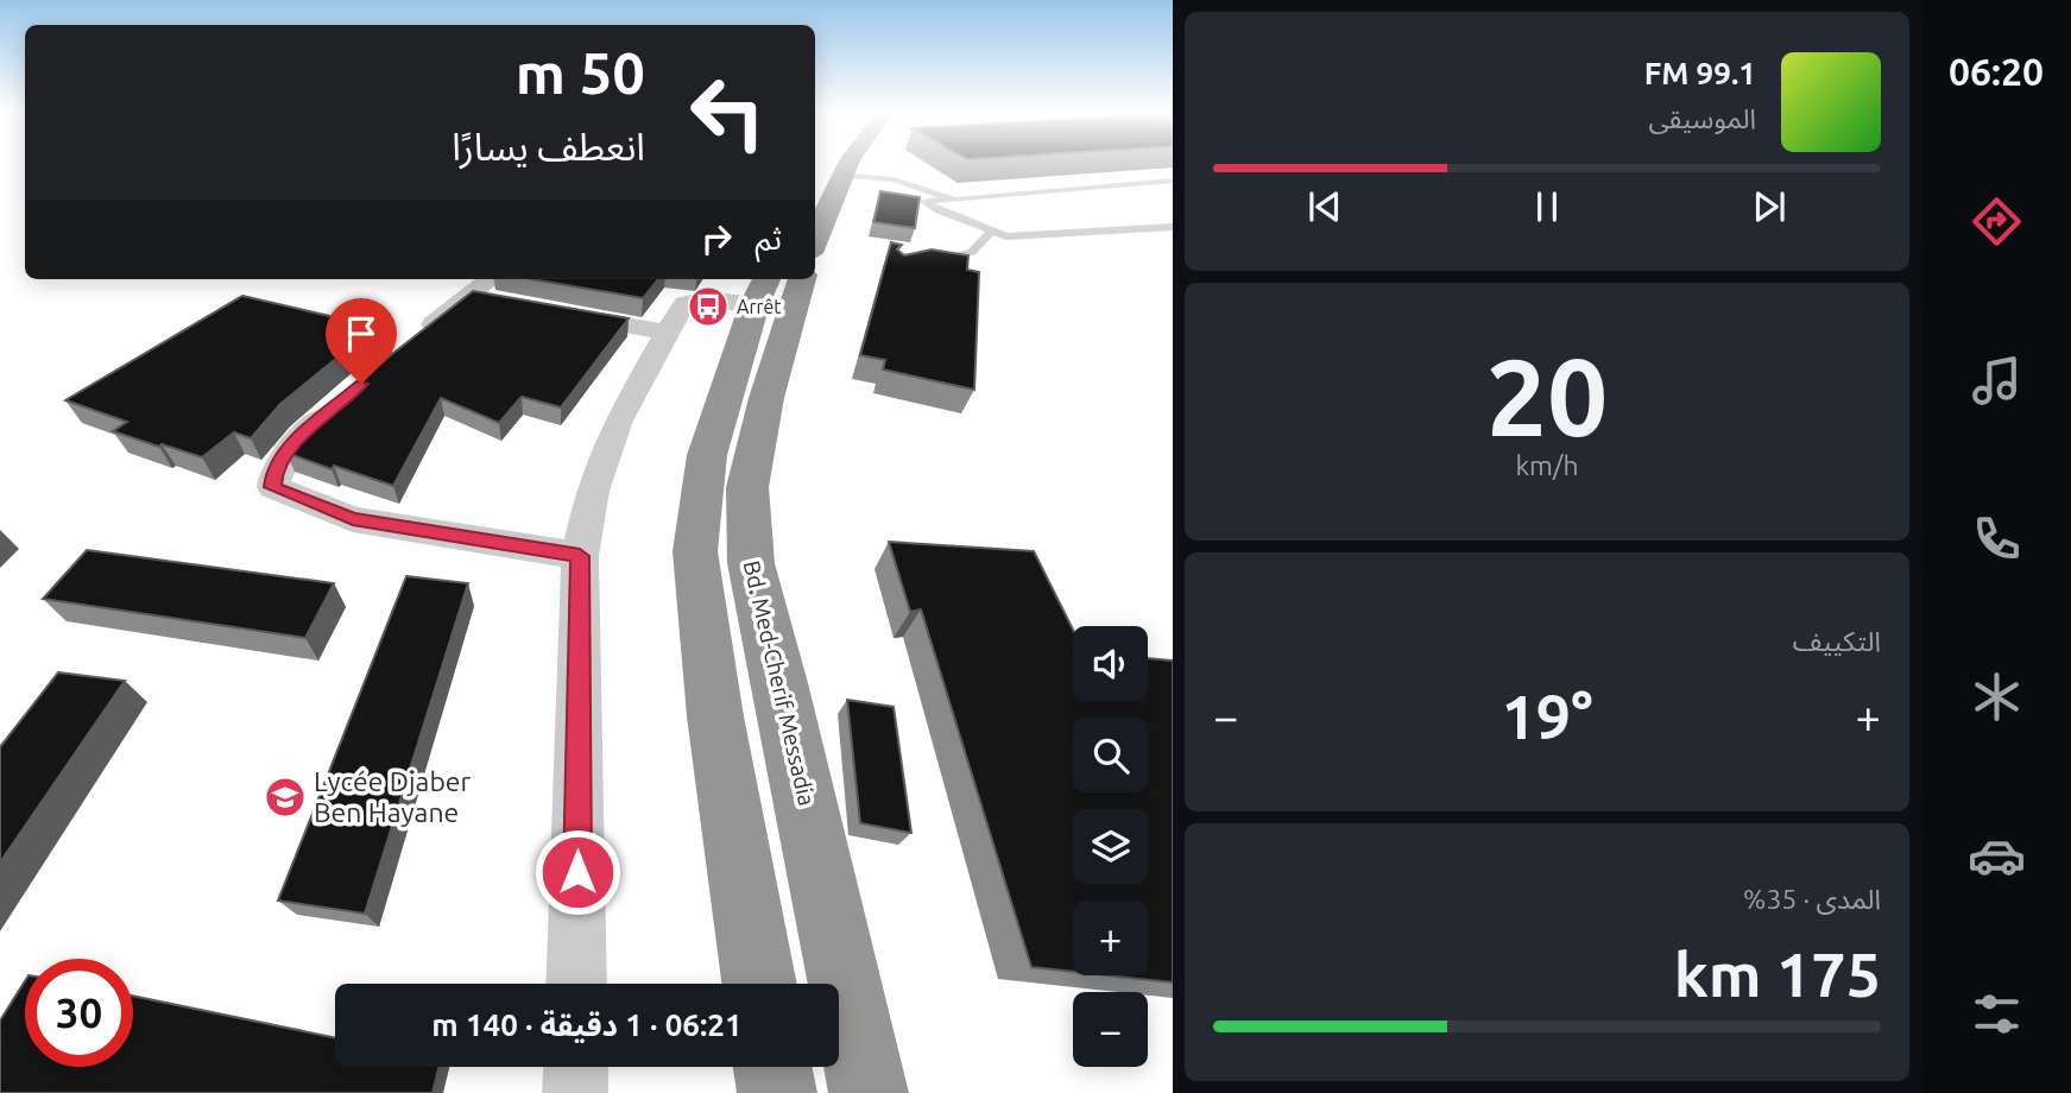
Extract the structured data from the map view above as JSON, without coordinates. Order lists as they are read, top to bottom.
{
  "streets": {
    "highway": ["Bd. Med-Cherif Messadia"]
  },
  "places": {
    "bus stop": ["Arrêt"],
    "school or university": ["Lycée Djaber Ben Hayane"]
  },
  "page": {
    "tabs": "06:20",
    "turn": ["50 m", "انعطف يسارًا"],
    "song": ["99.1 FM", "الموسيقى"],
    "then": "ثم",
    "tile": [
      ["20", "km/h"],
      "التكييف",
      ["المدى · 35%", "175 km"]
    ],
    "map_buttons": ["+", "−"],
    "heat": ["−", "19°", "+"],
    "limit": "30",
    "trip": "06:21 · 1 دقيقة · 140 m"
  }
}
